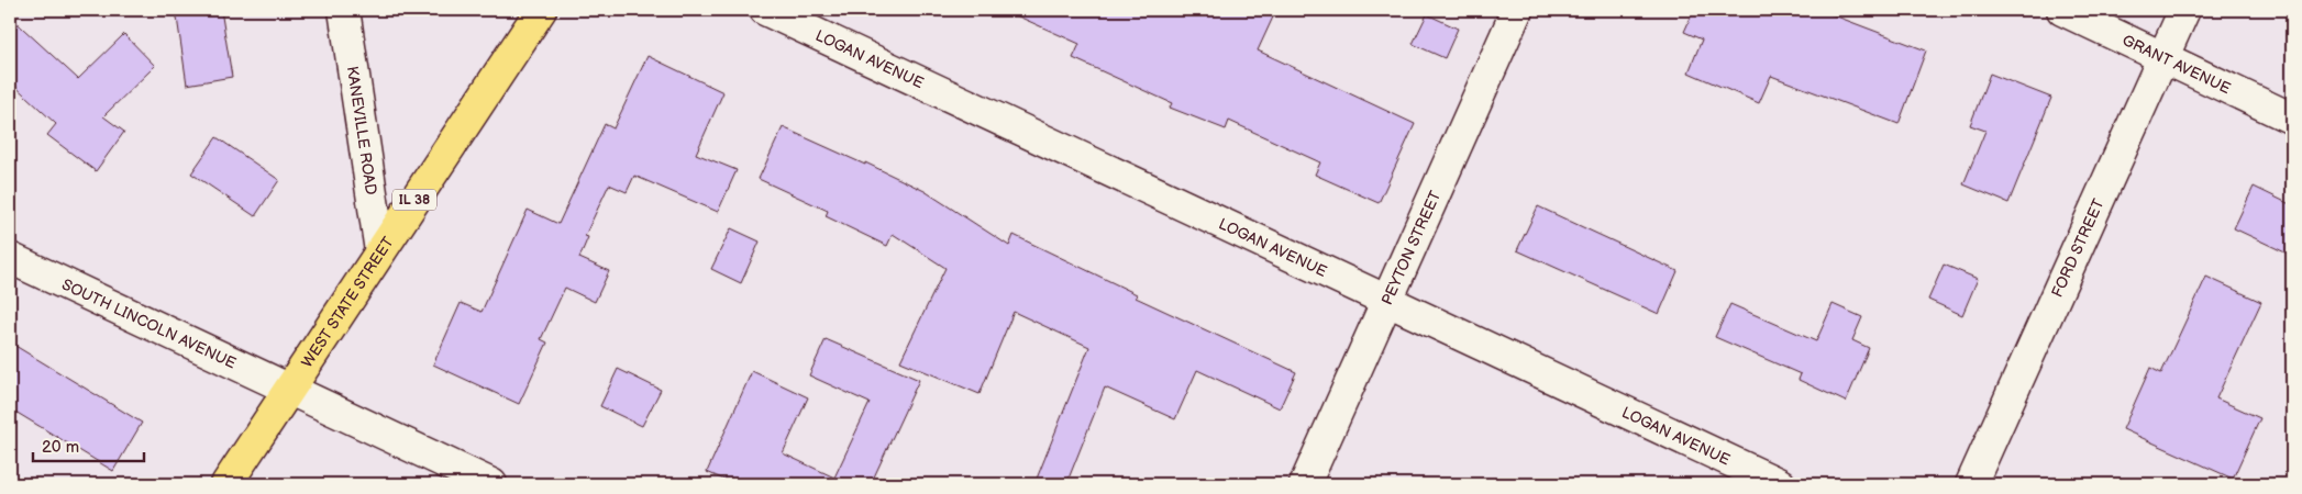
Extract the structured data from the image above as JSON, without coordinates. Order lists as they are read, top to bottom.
{
  "streets": {
    "main road": ["IL 38", "WEST STATE STREET"],
    "street": [
      "LOGAN AVENUE",
      "GRANT AVENUE",
      "KANEVILLE ROAD",
      "PEYTON STREET",
      "FORD STREET",
      "SOUTH LINCOLN AVENUE"
    ]
  },
  "crossings": [
    ["LOGAN AVENUE", "PEYTON STREET"],
    ["GRANT AVENUE", "FORD STREET"],
    ["KANEVILLE ROAD", "WEST STATE STREET"],
    ["WEST STATE STREET", "SOUTH LINCOLN AVENUE"]
  ],
  "scale_bar": "20 m"
}
